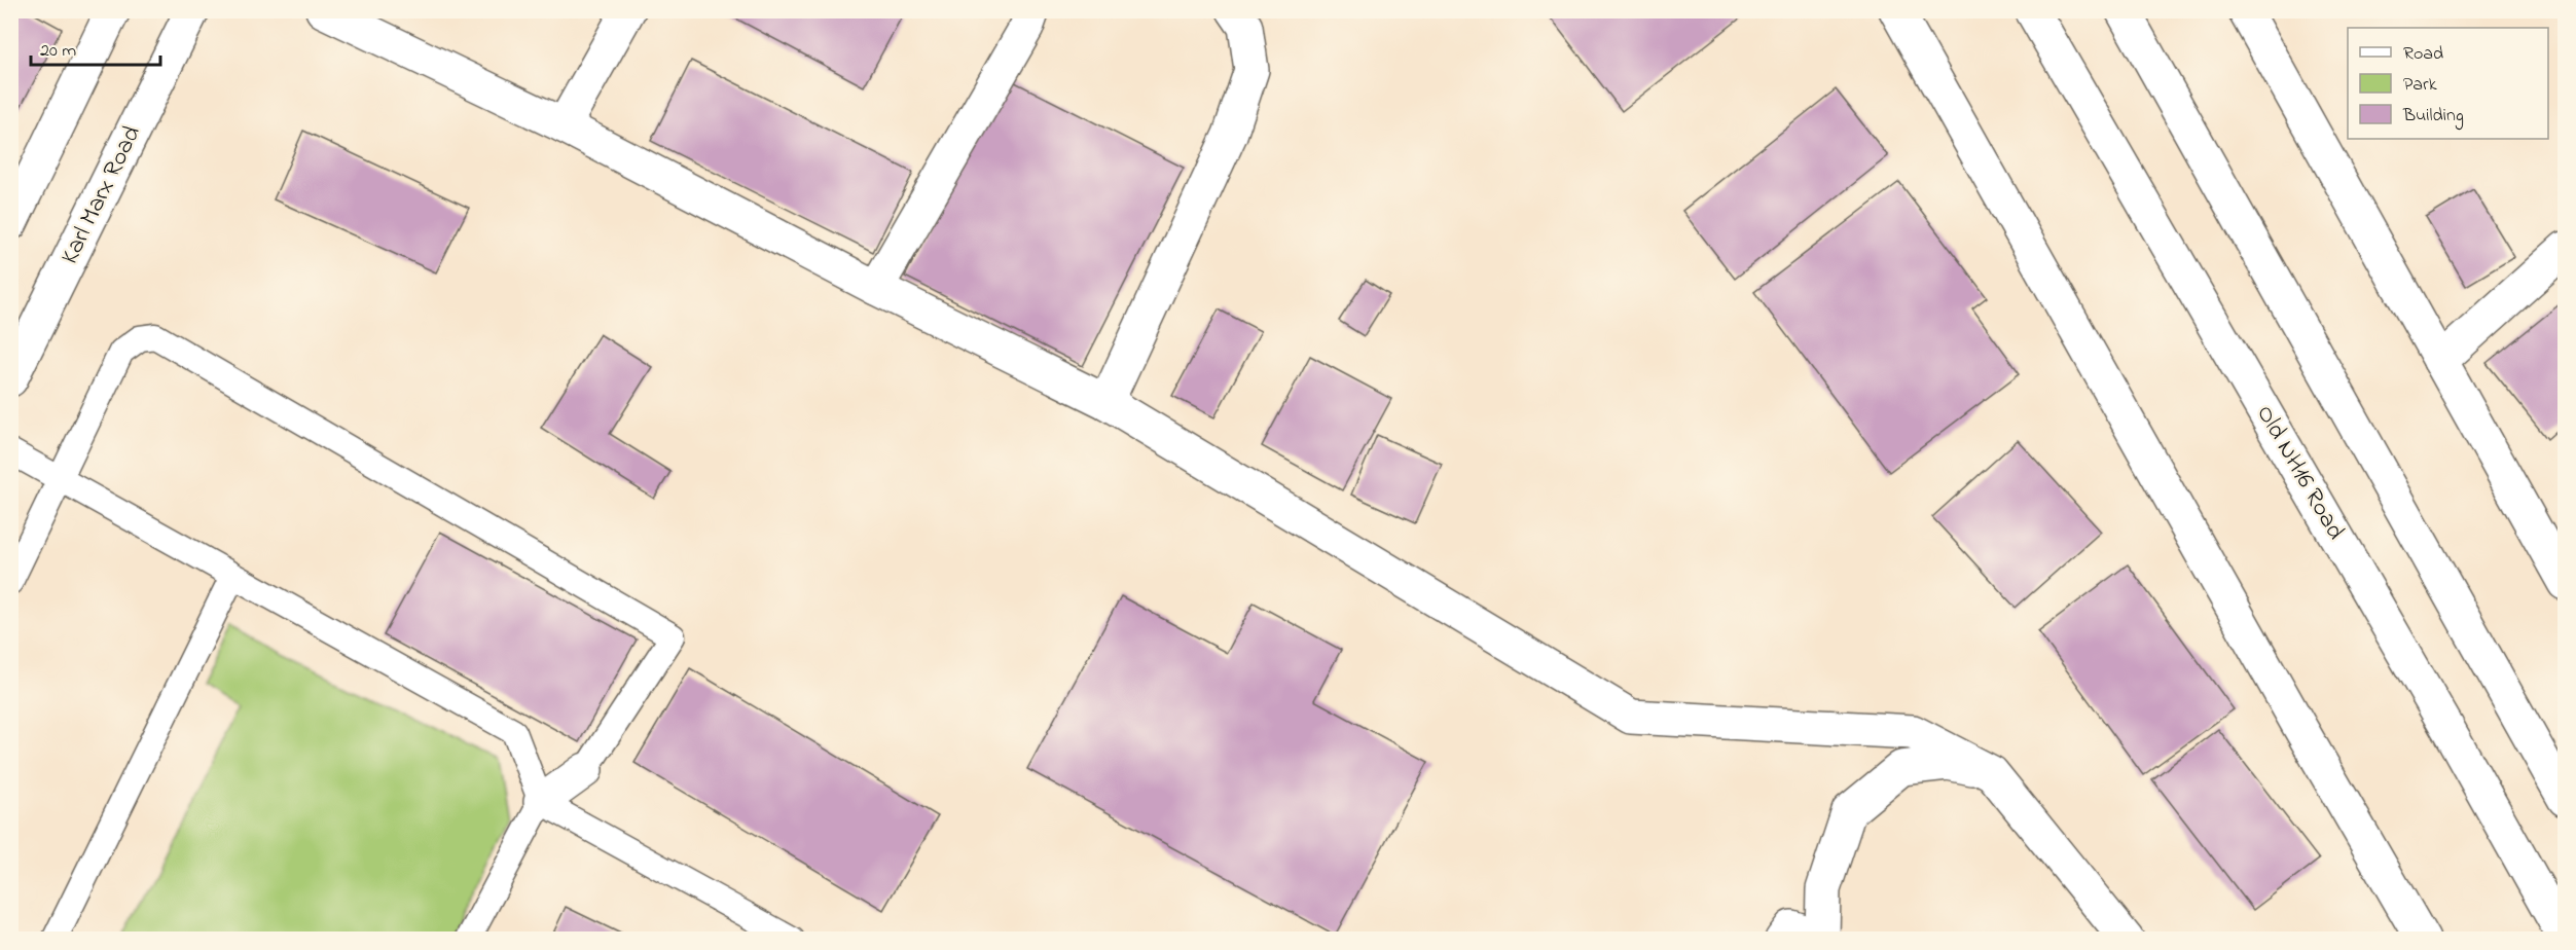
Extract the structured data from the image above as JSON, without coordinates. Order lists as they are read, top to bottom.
{
  "streets": {
    "street": ["Karl Marx Road", "Old NH16 Road"]
  },
  "legend": ["Road", "Park", "Building"],
  "scale_bar": "20 m"
}
